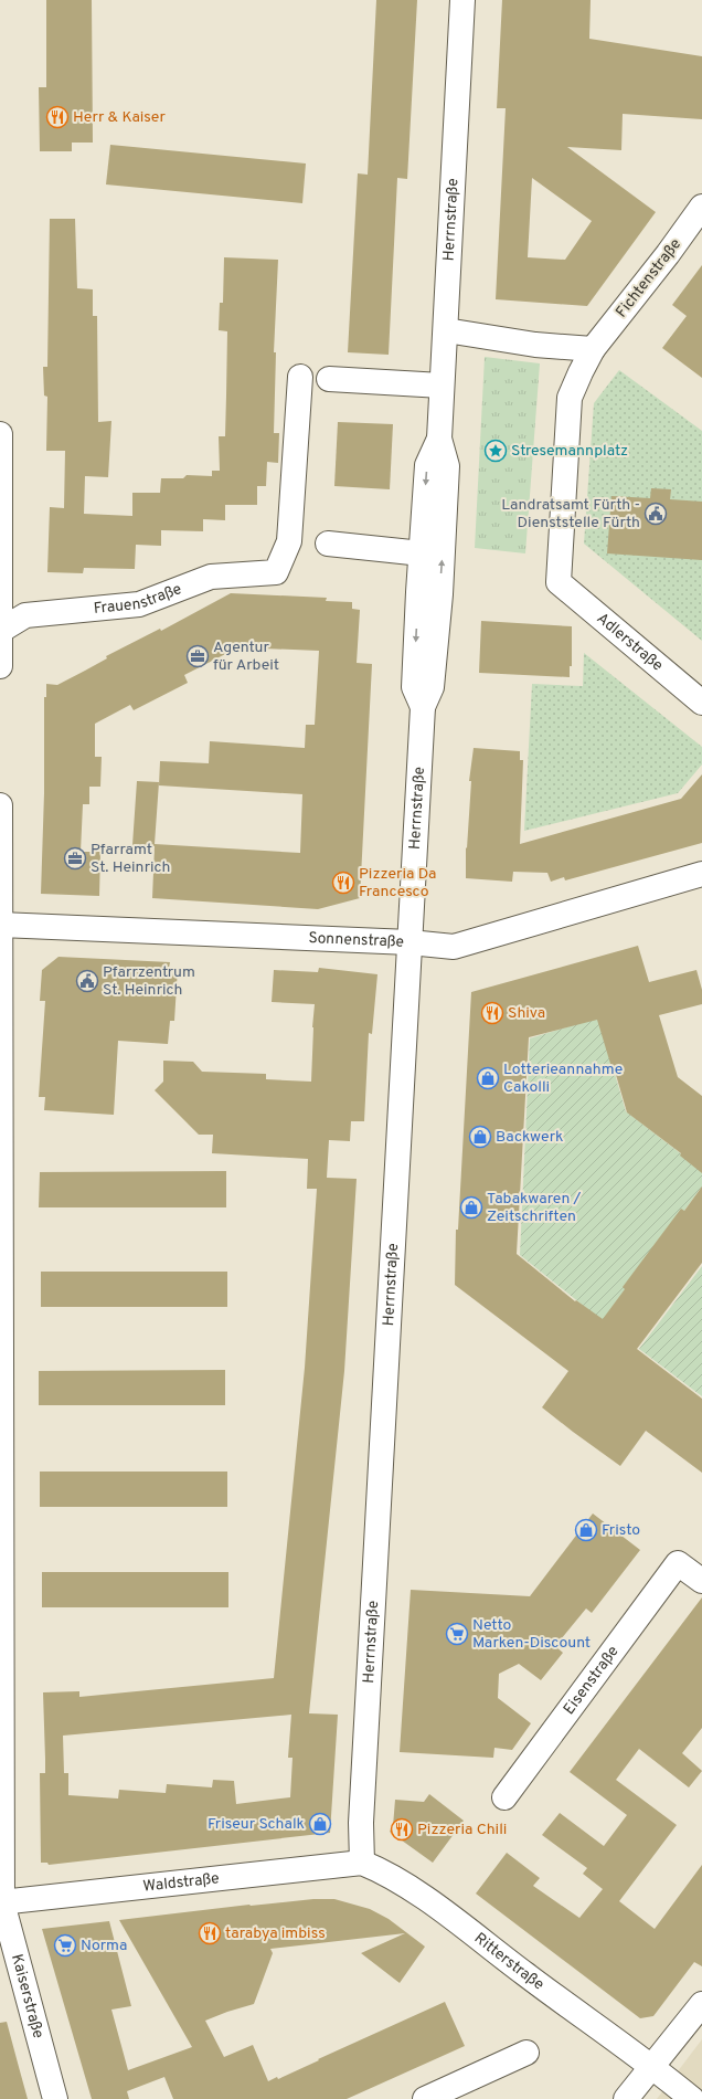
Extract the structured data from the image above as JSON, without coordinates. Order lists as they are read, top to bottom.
{
  "streets": {
    "street": [
      "Herrnstraße",
      "Fichtenstraße",
      "Frauenstraße",
      "Adlerstraße",
      "Sonnenstraße",
      "Eisenstraße",
      "Waldstraße",
      "Ritterstraße",
      "Kaiserstraße"
    ]
  },
  "crossings": [
    ["Herrnstraße", "Sonnenstraße"],
    ["Herrnstraße", "Waldstraße"],
    ["Herrnstraße", "Ritterstraße"],
    ["Fichtenstraße", "Adlerstraße"],
    ["Sonnenstraße", "Kaiserstraße"],
    ["Waldstraße", "Ritterstraße"],
    ["Waldstraße", "Kaiserstraße"]
  ],
  "places": {
    "restaurant": [
      "Herr & Kaiser",
      "Pizzeria Da Francesco",
      "Shiva",
      "Pizzeria Chili",
      "tarabya imbiss"
    ],
    "place": ["Stresemannplatz"],
    "public building": ["Landratsamt Fürth - Dienststelle Fürth", "Pfarrzentrum St. Heinrich"],
    "office": ["Agentur für Arbeit", "Pfarramt St. Heinrich"],
    "shop": [
      "Lotterieannahme Cakolli",
      "Backwerk",
      "Tabakwaren / Zeitschriften",
      "Fristo",
      "Friseur Schalk"
    ],
    "supermarket": ["Netto Marken-Discount", "Norma"]
  }
}
